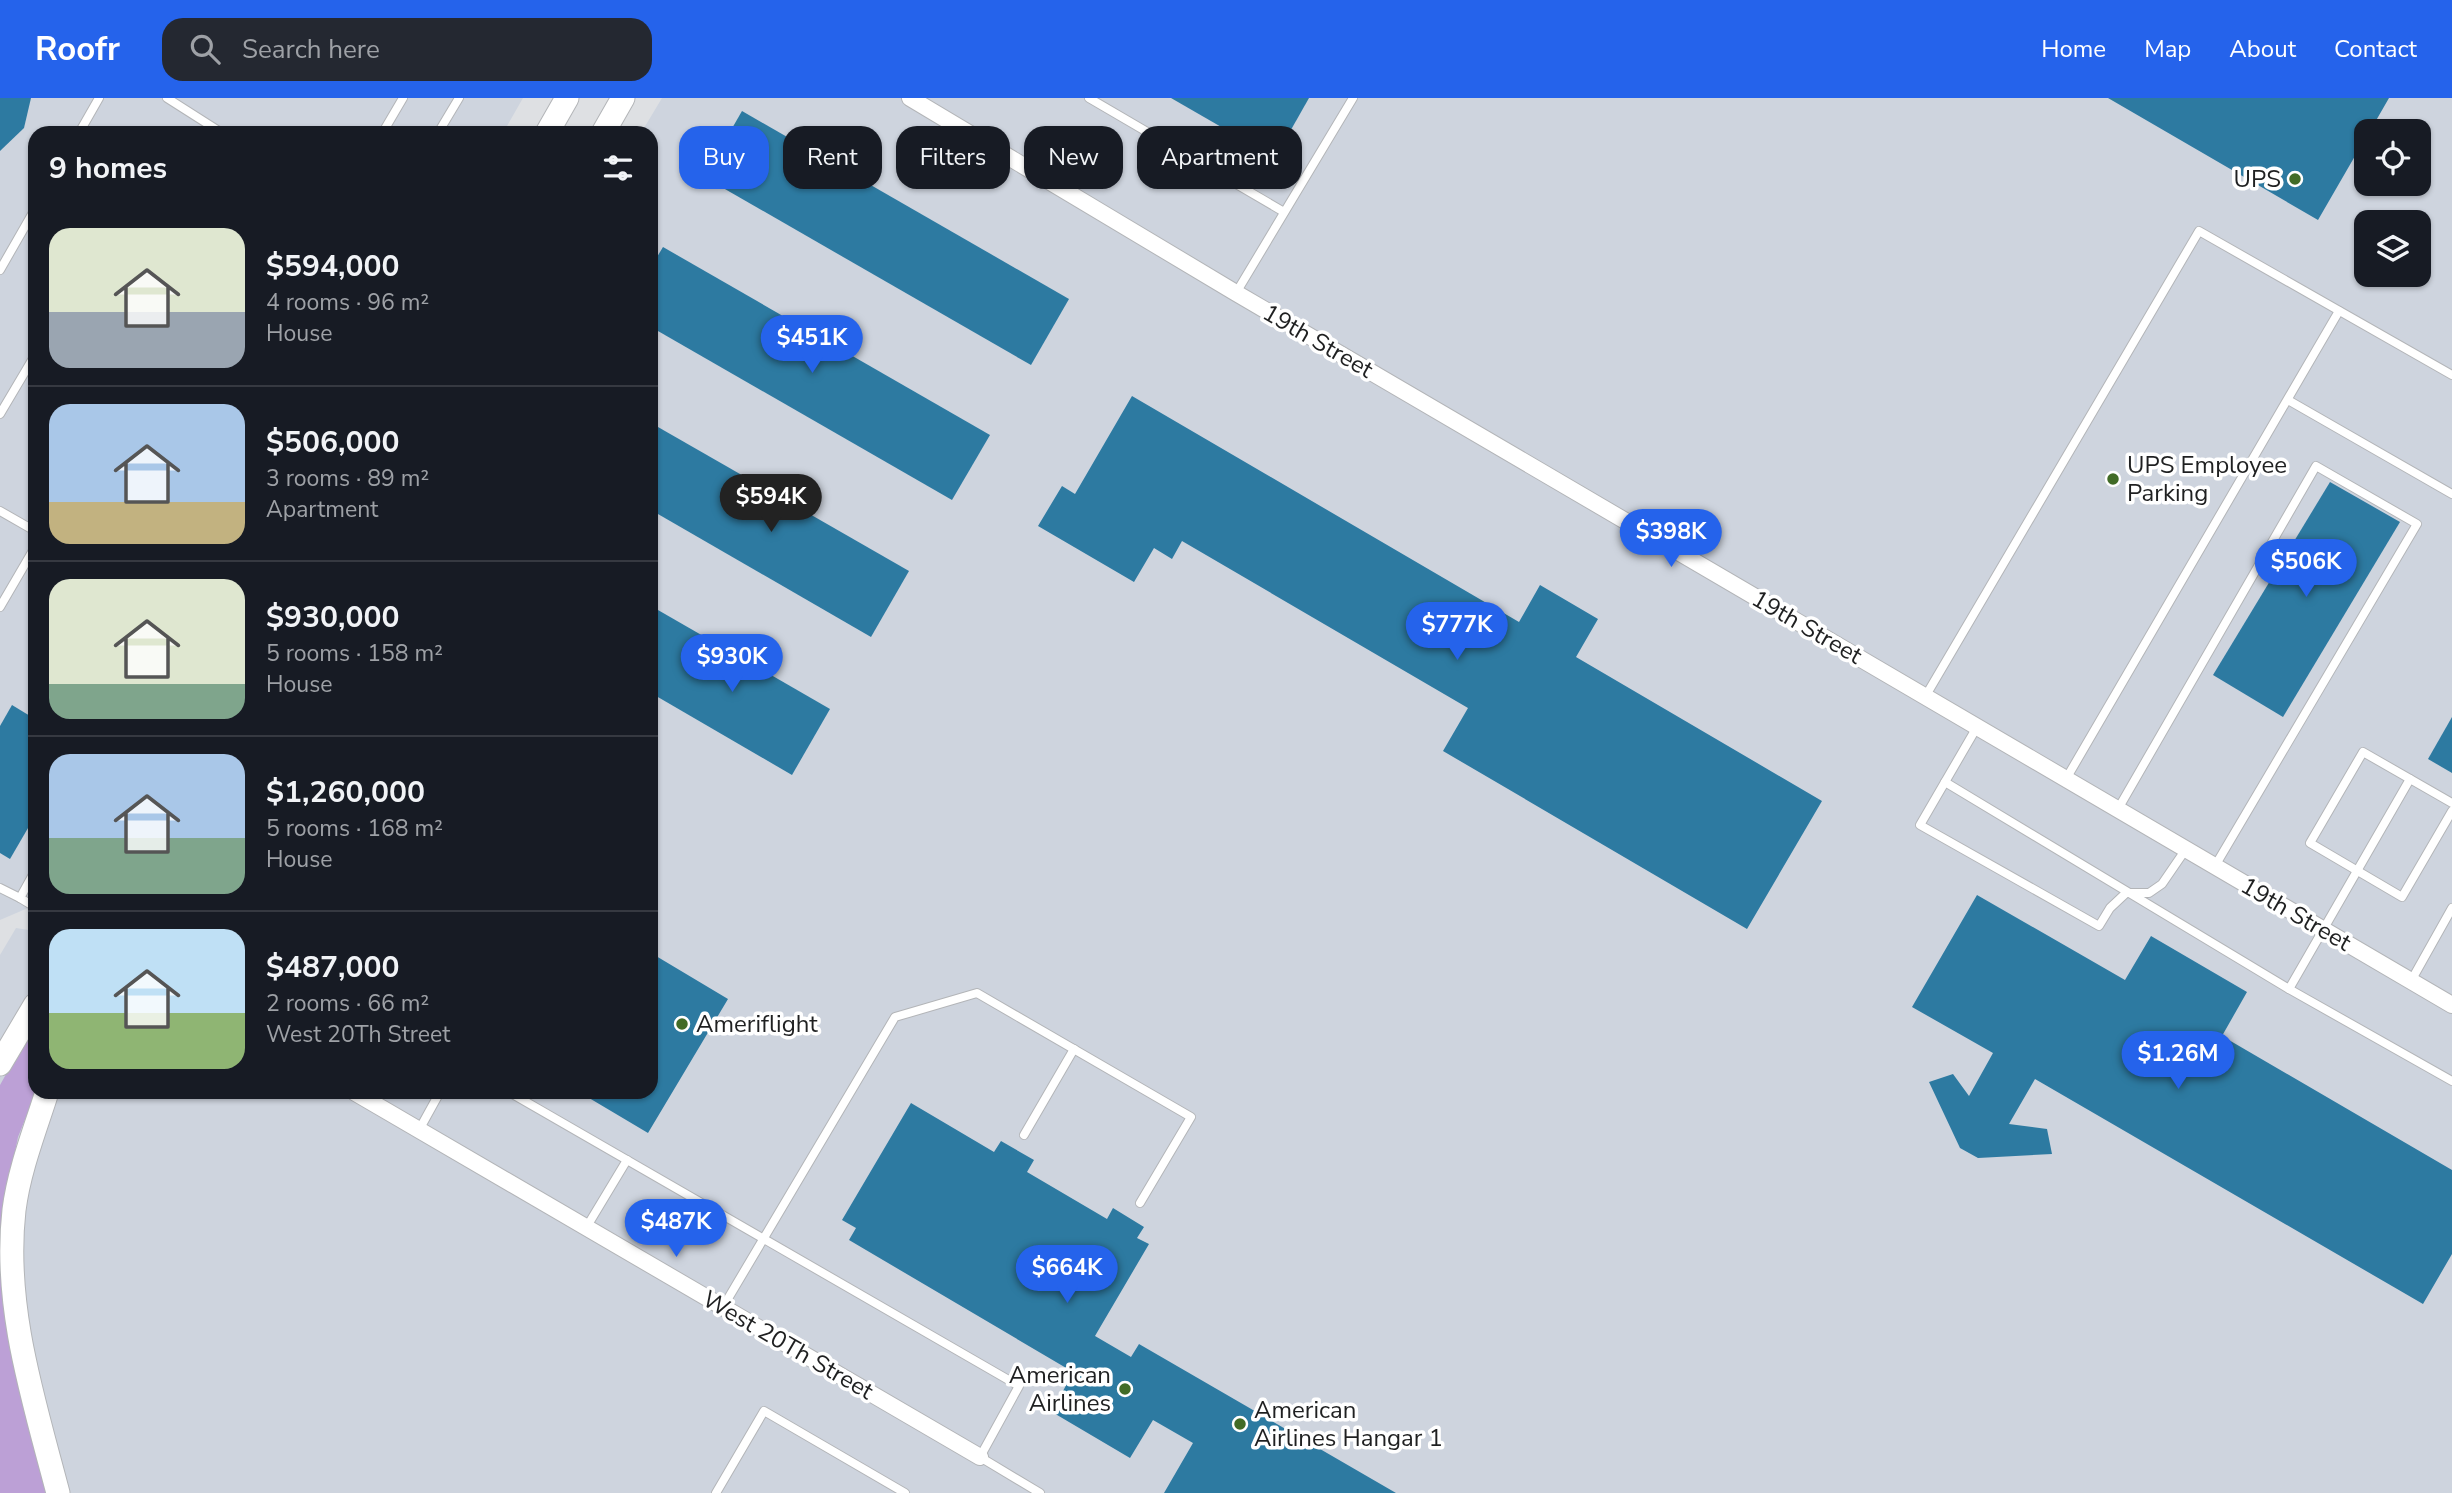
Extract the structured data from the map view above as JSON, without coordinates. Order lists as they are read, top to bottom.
{
  "streets": {
    "street": ["19th Street", "West 20Th Street"]
  },
  "places": [
    "UPS",
    "UPS Employee Parking",
    "Ameriflight",
    "American Airlines",
    "American Airlines Hangar 1"
  ],
  "page": {
    "header": "Roofr",
    "search": "Search here",
    "nav": [
      "Home",
      "Map",
      "About",
      "Contact"
    ],
    "chip": [
      "Buy",
      "Rent",
      "Filters",
      "New",
      "Apartment"
    ],
    "heading": "9 homes",
    "list": [
      {
        "name": "$594,000",
        "note": "4 rooms · 96 m² · House"
      },
      {
        "name": "$506,000",
        "note": "3 rooms · 89 m² · Apartment"
      },
      {
        "name": "$930,000",
        "note": "5 rooms · 158 m² · House"
      },
      {
        "name": "$1,260,000",
        "note": "5 rooms · 168 m² · House"
      },
      {
        "name": "$487,000",
        "note": "2 rooms · 66 m² · West 20Th Street"
      }
    ],
    "price": [
      "$451K",
      "$594K",
      "$398K",
      "$506K",
      "$777K",
      "$930K",
      "$1.26M",
      "$487K",
      "$664K"
    ]
  }
}
